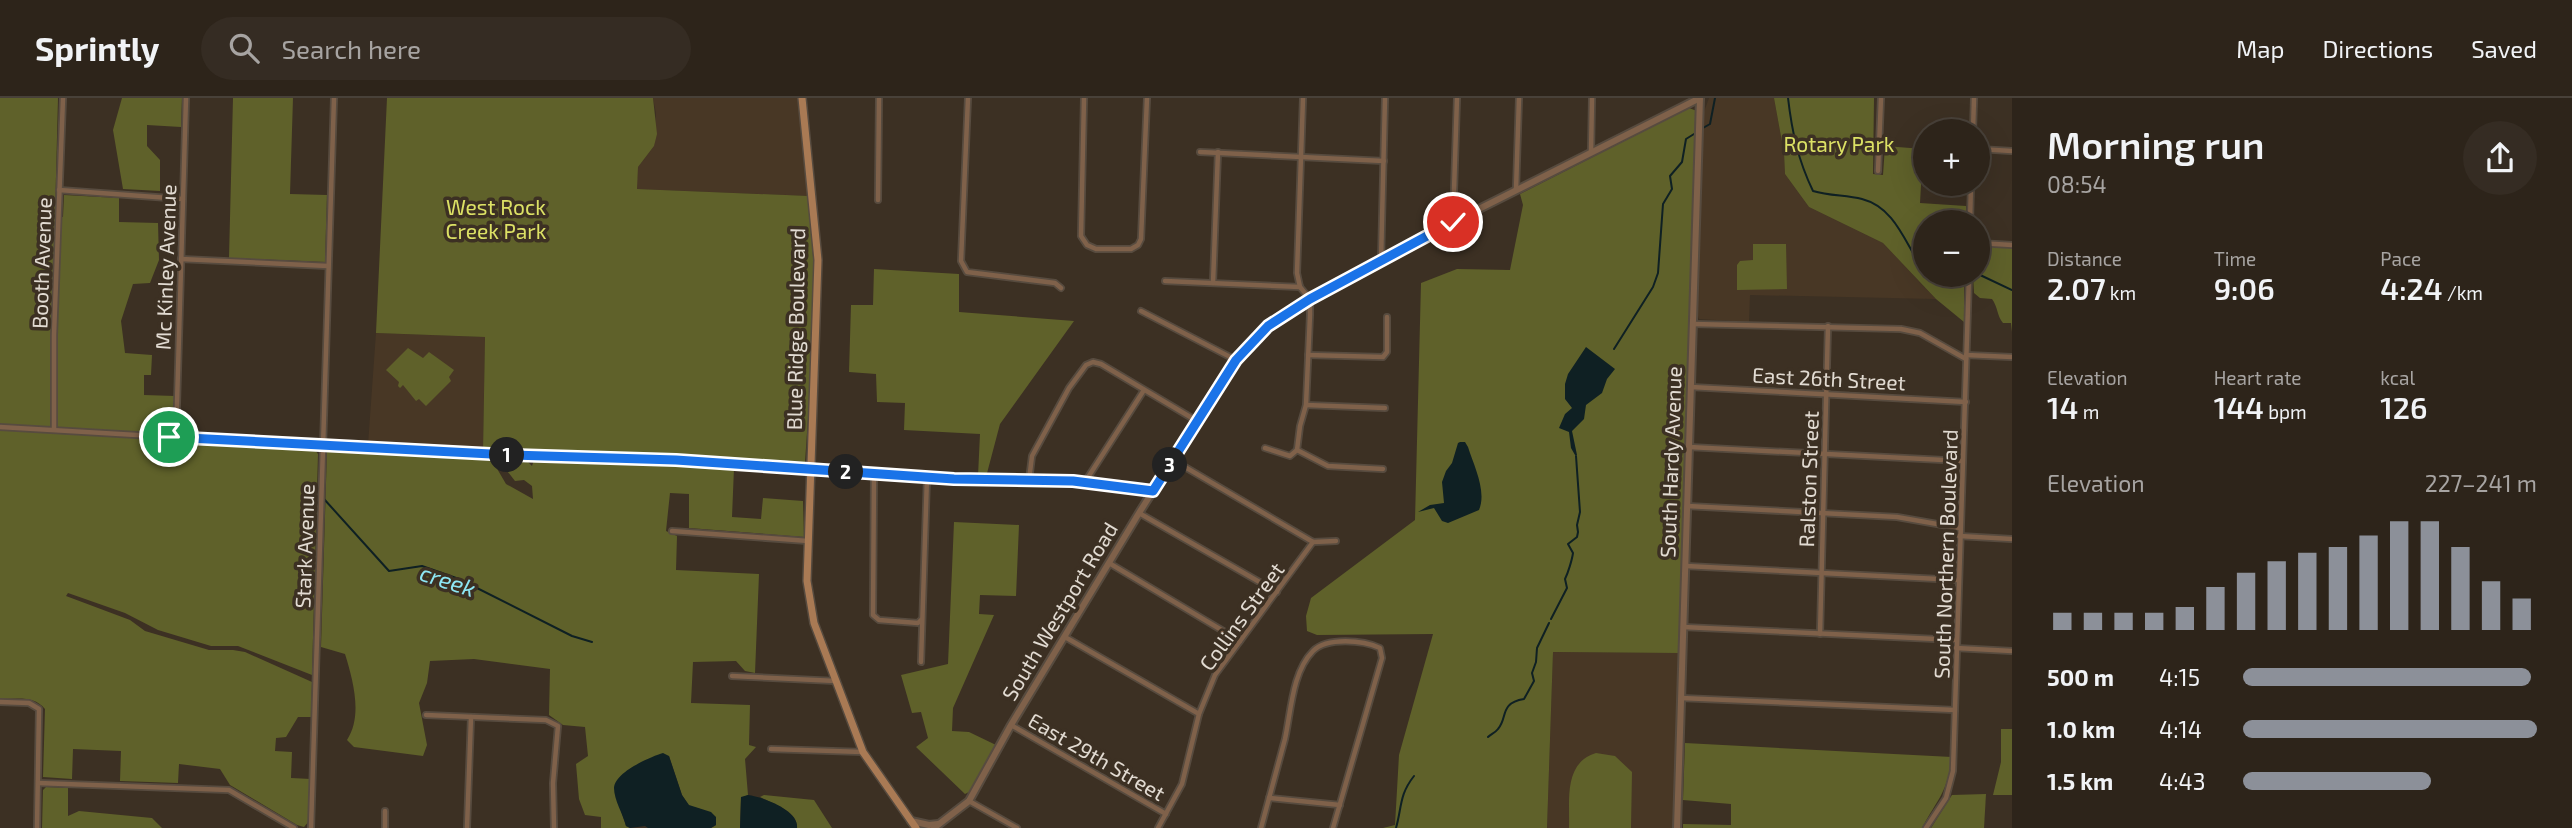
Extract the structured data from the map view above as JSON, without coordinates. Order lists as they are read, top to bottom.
{
  "streets": {
    "main road": ["Blue Ridge Boulevard"],
    "street": [
      "Booth Avenue",
      "Mc Kinley Avenue",
      "East 26th Street",
      "South Hardy Avenue",
      "Ralston Street",
      "Stark Avenue",
      "South Northern Boulevard",
      "South Westport Road",
      "Collins Street",
      "East 29th Street"
    ]
  },
  "crossings": [
    ["East 26th Street", "South Hardy Avenue"],
    ["East 26th Street", "Ralston Street"],
    ["East 26th Street", "South Northern Boulevard"],
    ["South Hardy Avenue", "South Westport Road"],
    ["South Westport Road", "East 29th Street"],
    ["Collins Street", "East 29th Street"]
  ],
  "water": ["creek"],
  "parks": ["Rotary Park", "West Rock Creek Park"],
  "page": {
    "header": "Sprintly",
    "search": "Search here",
    "nav": ["Map", "Directions", "Saved"],
    "heading": ["Morning run", "08:54"],
    "map_buttons": ["+", "−"],
    "stats": [
      ["Distance", "2.07 km"],
      ["Time", "9:06"],
      ["Pace", "4:24 /km"],
      ["Elevation", "14 m"],
      ["Heart rate", "144 bpm"],
      ["kcal", "126"]
    ],
    "pins": ["1", "3", "2"],
    "chart": ["Elevation", "227–241 m"],
    "list": [
      {
        "name": "500 m",
        "note": "4:15"
      },
      {
        "name": "1.0 km",
        "note": "4:14"
      },
      {
        "name": "1.5 km",
        "note": "4:43"
      }
    ]
  }
}
